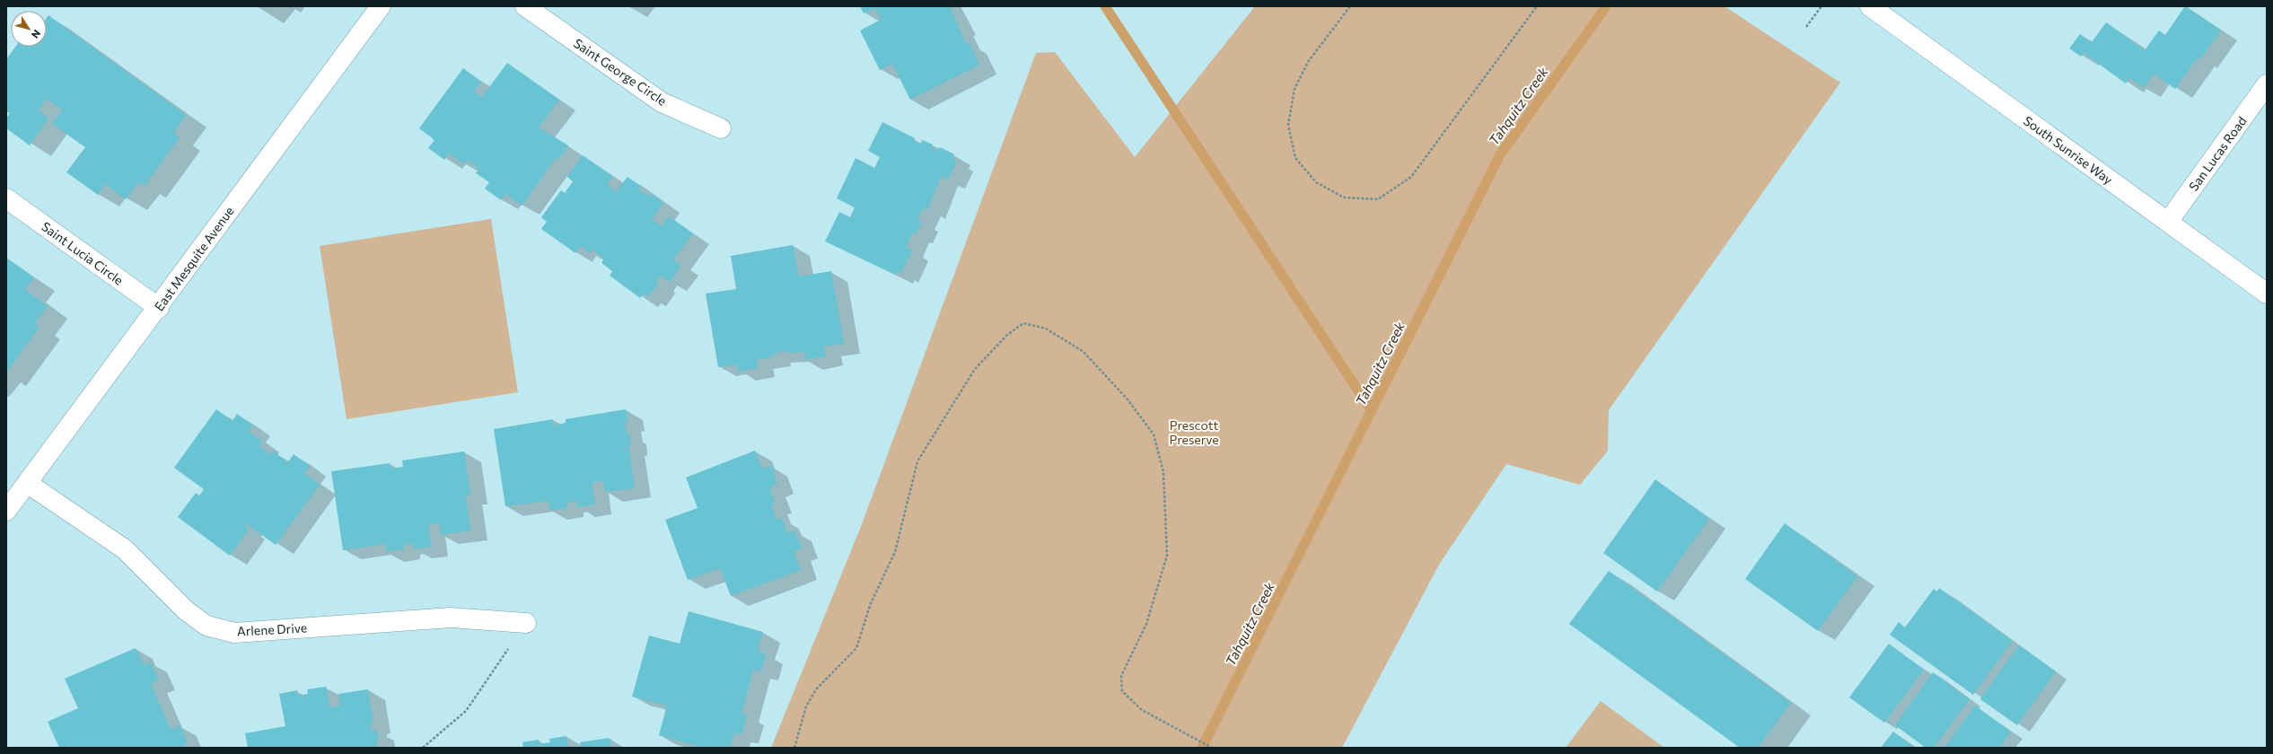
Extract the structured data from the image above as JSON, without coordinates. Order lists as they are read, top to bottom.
{
  "streets": {
    "street": [
      "Saint George Circle",
      "South Sunrise Way",
      "San Lucas Road",
      "Saint Lucia Circle",
      "East Mesquite Avenue",
      "Arlene Drive"
    ]
  },
  "crossings": [
    ["South Sunrise Way", "San Lucas Road"],
    ["Saint Lucia Circle", "East Mesquite Avenue"],
    ["East Mesquite Avenue", "Arlene Drive"]
  ],
  "water": ["Tahquitz Creek"],
  "parks": ["Prescott Preserve"],
  "north": "bottom right"
}
